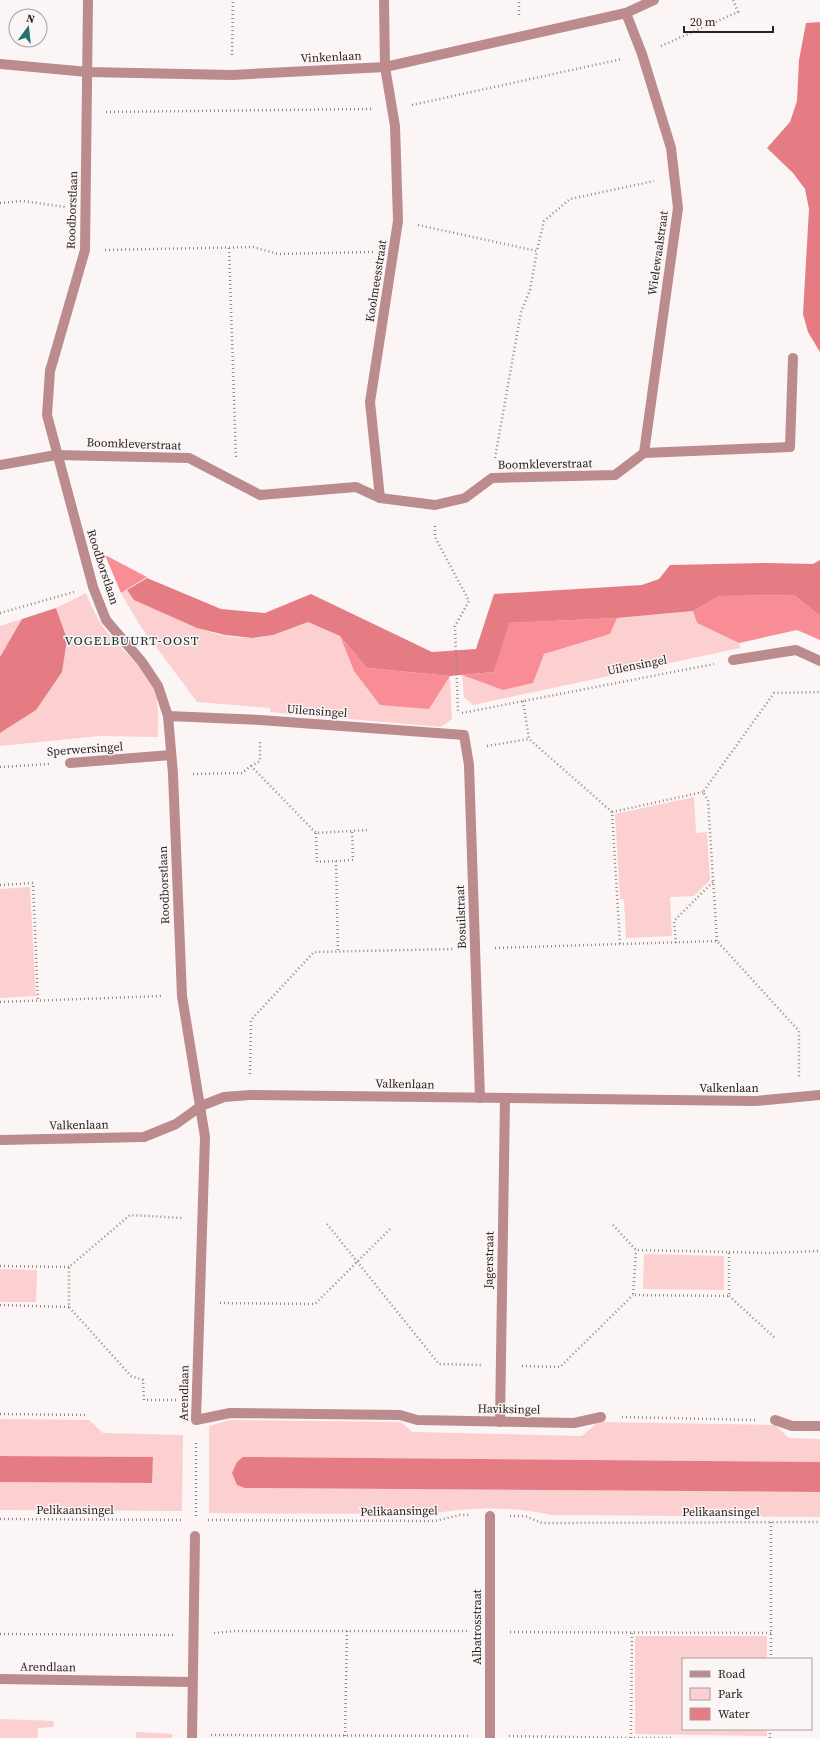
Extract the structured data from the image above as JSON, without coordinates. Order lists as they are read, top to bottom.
{
  "streets": {
    "street": [
      "Vinkenlaan",
      "Roodborstlaan",
      "Wielewaalstraat",
      "Koolmeesstraat",
      "Boomkleverstraat",
      "Uilensingel",
      "Sperwersingel",
      "Bosuilstraat",
      "Valkenlaan",
      "Jagerstraat",
      "Arendlaan",
      "Haviksingel",
      "Albatrosstraat"
    ],
    "path": ["Pelikaansingel"]
  },
  "crossings": [
    ["Vinkenlaan", "Roodborstlaan"],
    ["Vinkenlaan", "Wielewaalstraat"],
    ["Vinkenlaan", "Koolmeesstraat"],
    ["Roodborstlaan", "Boomkleverstraat"],
    ["Roodborstlaan", "Uilensingel"],
    ["Roodborstlaan", "Sperwersingel"],
    ["Roodborstlaan", "Valkenlaan"],
    ["Roodborstlaan", "Arendlaan"],
    ["Wielewaalstraat", "Boomkleverstraat"],
    ["Koolmeesstraat", "Boomkleverstraat"],
    ["Boomkleverstraat", "Uilensingel"],
    ["Uilensingel", "Bosuilstraat"],
    ["Bosuilstraat", "Valkenlaan"],
    ["Valkenlaan", "Jagerstraat"],
    ["Valkenlaan", "Arendlaan"],
    ["Jagerstraat", "Haviksingel"],
    ["Arendlaan", "Haviksingel"],
    ["Arendlaan", "Pelikaansingel"],
    ["Pelikaansingel", "Albatrosstraat"]
  ],
  "districts": ["VOGELBUURT-OOST"],
  "legend": ["Road", "Park", "Water"],
  "scale_bar": "20 m",
  "north": "top"
}
